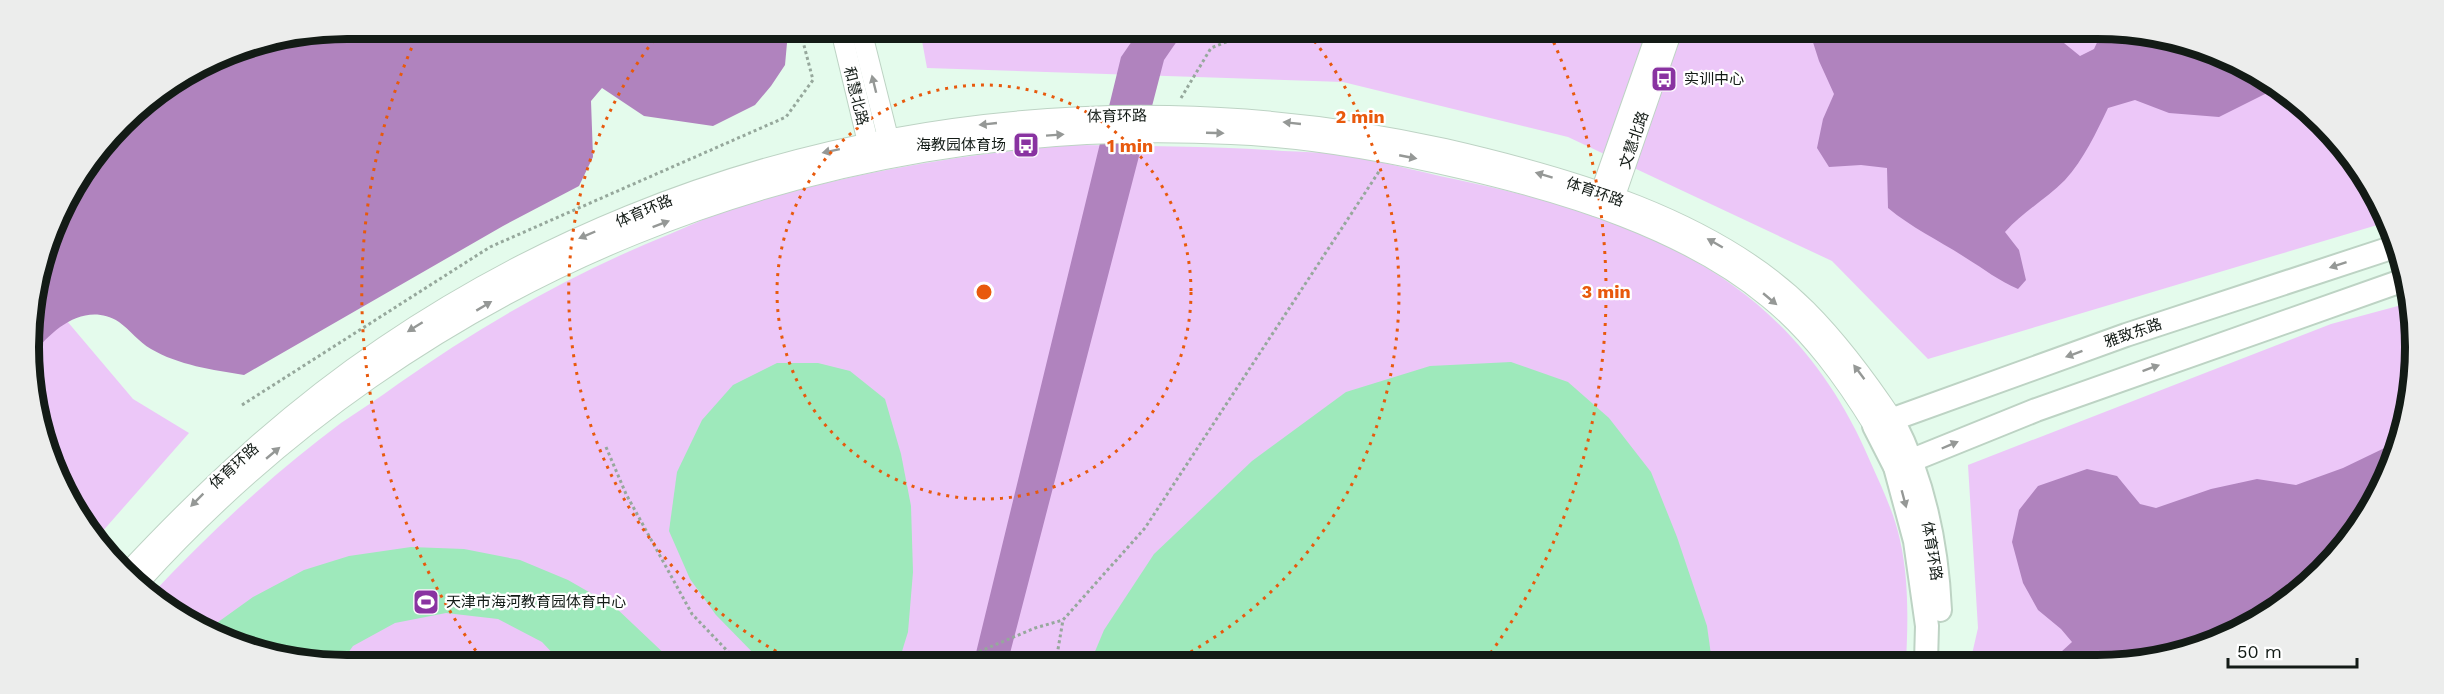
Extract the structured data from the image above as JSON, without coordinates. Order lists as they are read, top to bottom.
{
  "streets": {
    "main road": [
      "和慧北路",
      "体育环路",
      "文慧北路",
      "雅致东路"
    ]
  },
  "crossings": [
    ["和慧北路", "体育环路"],
    ["体育环路", "文慧北路"],
    ["体育环路", "雅致东路"]
  ],
  "places": {
    "bus stop": ["实训中心", "海教园体育场"],
    "sports": ["天津市海河教育园体育中心"]
  },
  "scale_bar": "50 m",
  "rings": ["2 min", "1 min", "3 min"]
}
